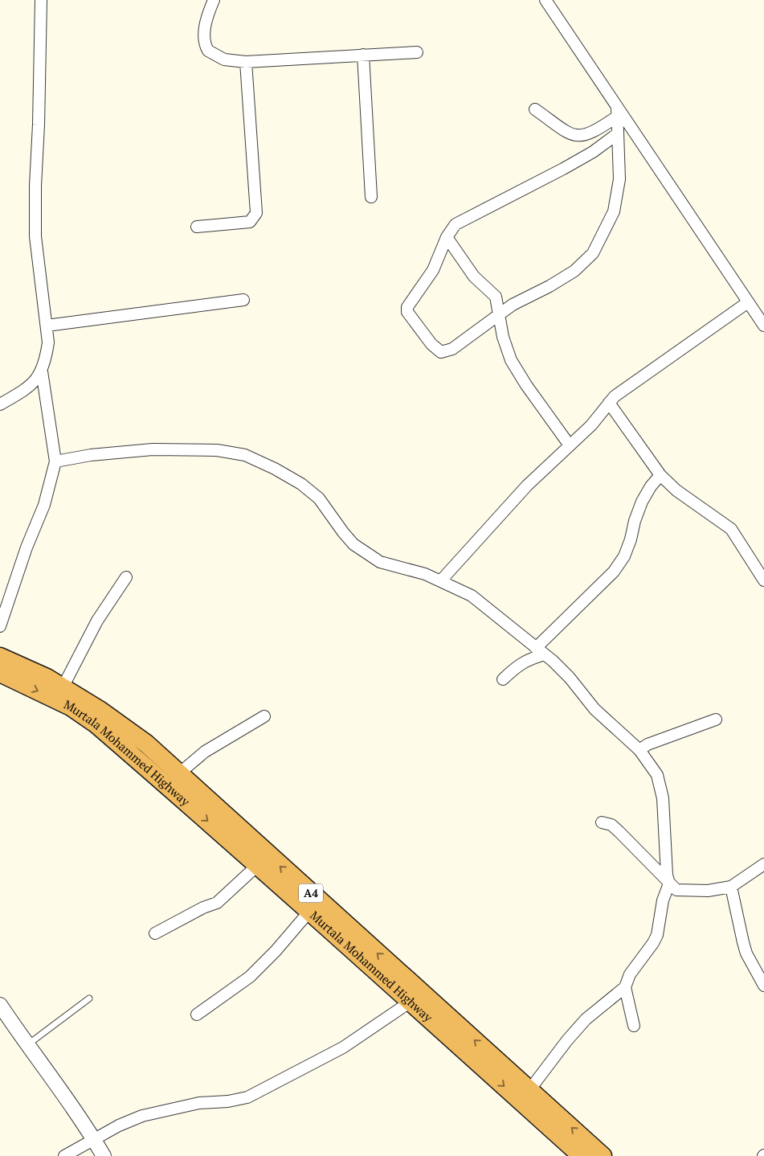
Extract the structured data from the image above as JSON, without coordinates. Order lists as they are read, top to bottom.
{
  "streets": {
    "highway": ["Murtala Mohammed Highway", "A4"]
  }
}
